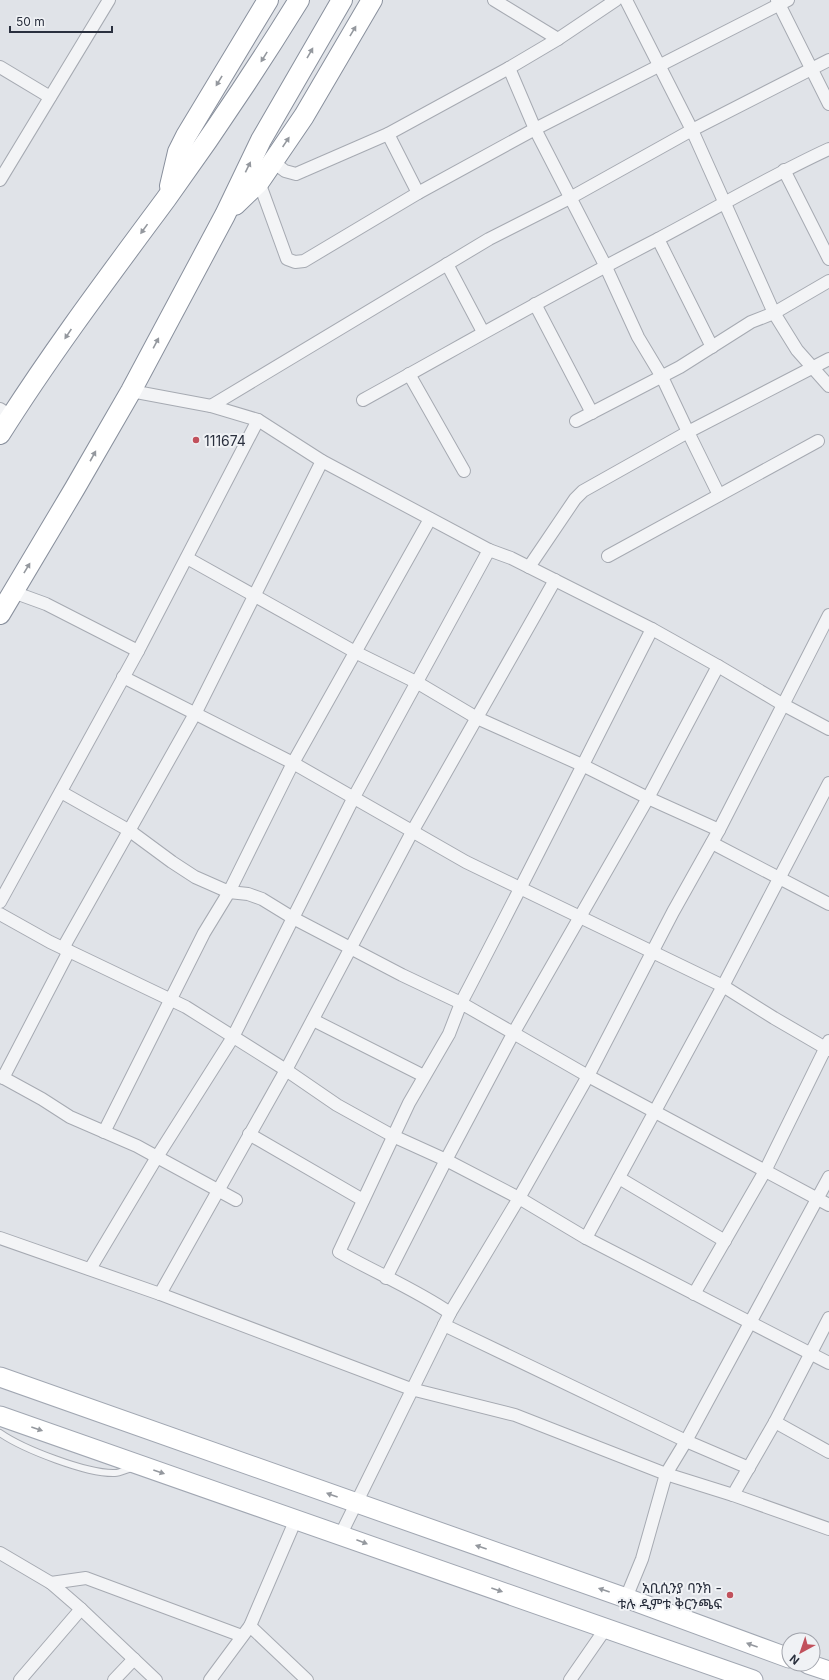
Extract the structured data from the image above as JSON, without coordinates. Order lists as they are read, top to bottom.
{
  "places": ["111674", "አቢሲንያ ባንክ - ቱሉ ዲምቱ ቅርንጫፍ"],
  "scale_bar": "50 m",
  "north": "bottom left"
}
